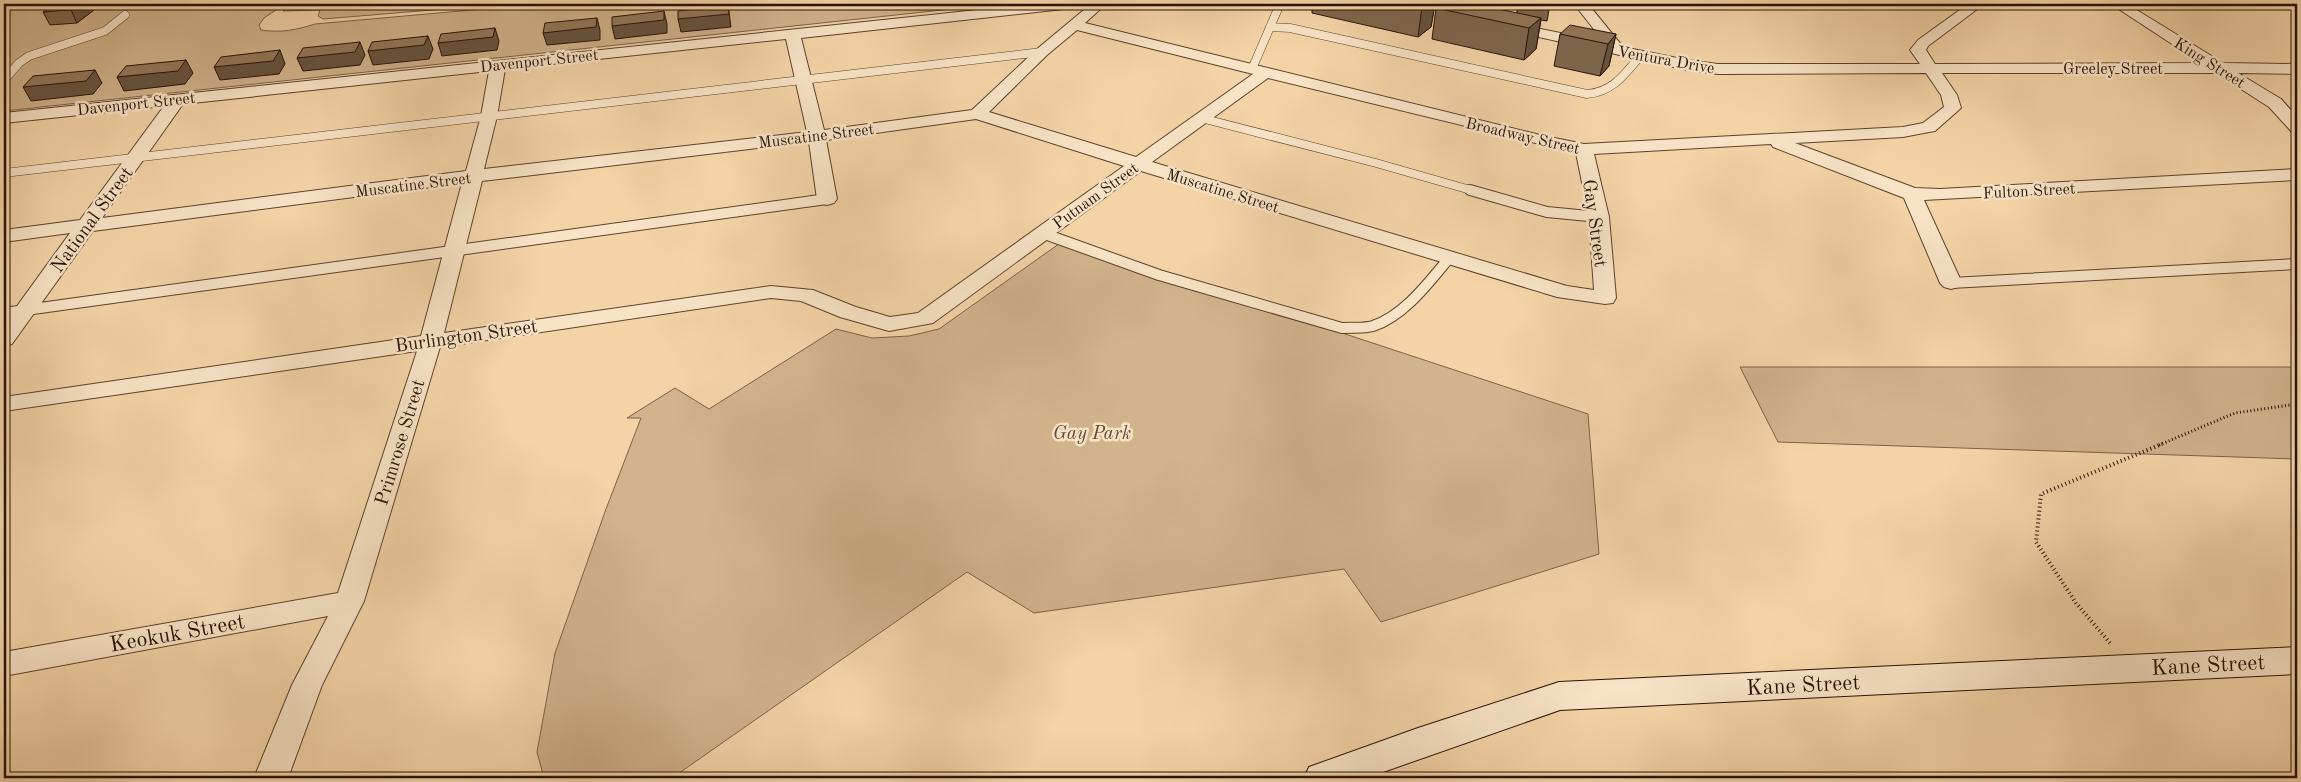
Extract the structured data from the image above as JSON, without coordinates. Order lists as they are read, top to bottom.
{
  "streets": {
    "street": [
      "Ventura Drive",
      "Davenport Street",
      "King Street",
      "Greeley Street",
      "Muscatine Street",
      "Broadway Street",
      "Fulton Street",
      "Putnam Street",
      "National Street",
      "Gay Street",
      "Burlington Street",
      "Primrose Street",
      "Keokuk Street",
      "Kane Street"
    ]
  },
  "crossings": [
    ["Ventura Drive", "Greeley Street"],
    ["Ventura Drive", "Broadway Street"],
    ["Davenport Street", "National Street"],
    ["Davenport Street", "Primrose Street"],
    ["King Street", "Greeley Street"],
    ["Greeley Street", "Broadway Street"],
    ["Muscatine Street", "Putnam Street"],
    ["Muscatine Street", "National Street"],
    ["Muscatine Street", "Gay Street"],
    ["Muscatine Street", "Primrose Street"],
    ["Broadway Street", "Fulton Street"],
    ["Broadway Street", "Putnam Street"],
    ["Broadway Street", "Gay Street"],
    ["Putnam Street", "Burlington Street"],
    ["Burlington Street", "Primrose Street"],
    ["Primrose Street", "Keokuk Street"]
  ],
  "parks": ["Gay Park"]
}
